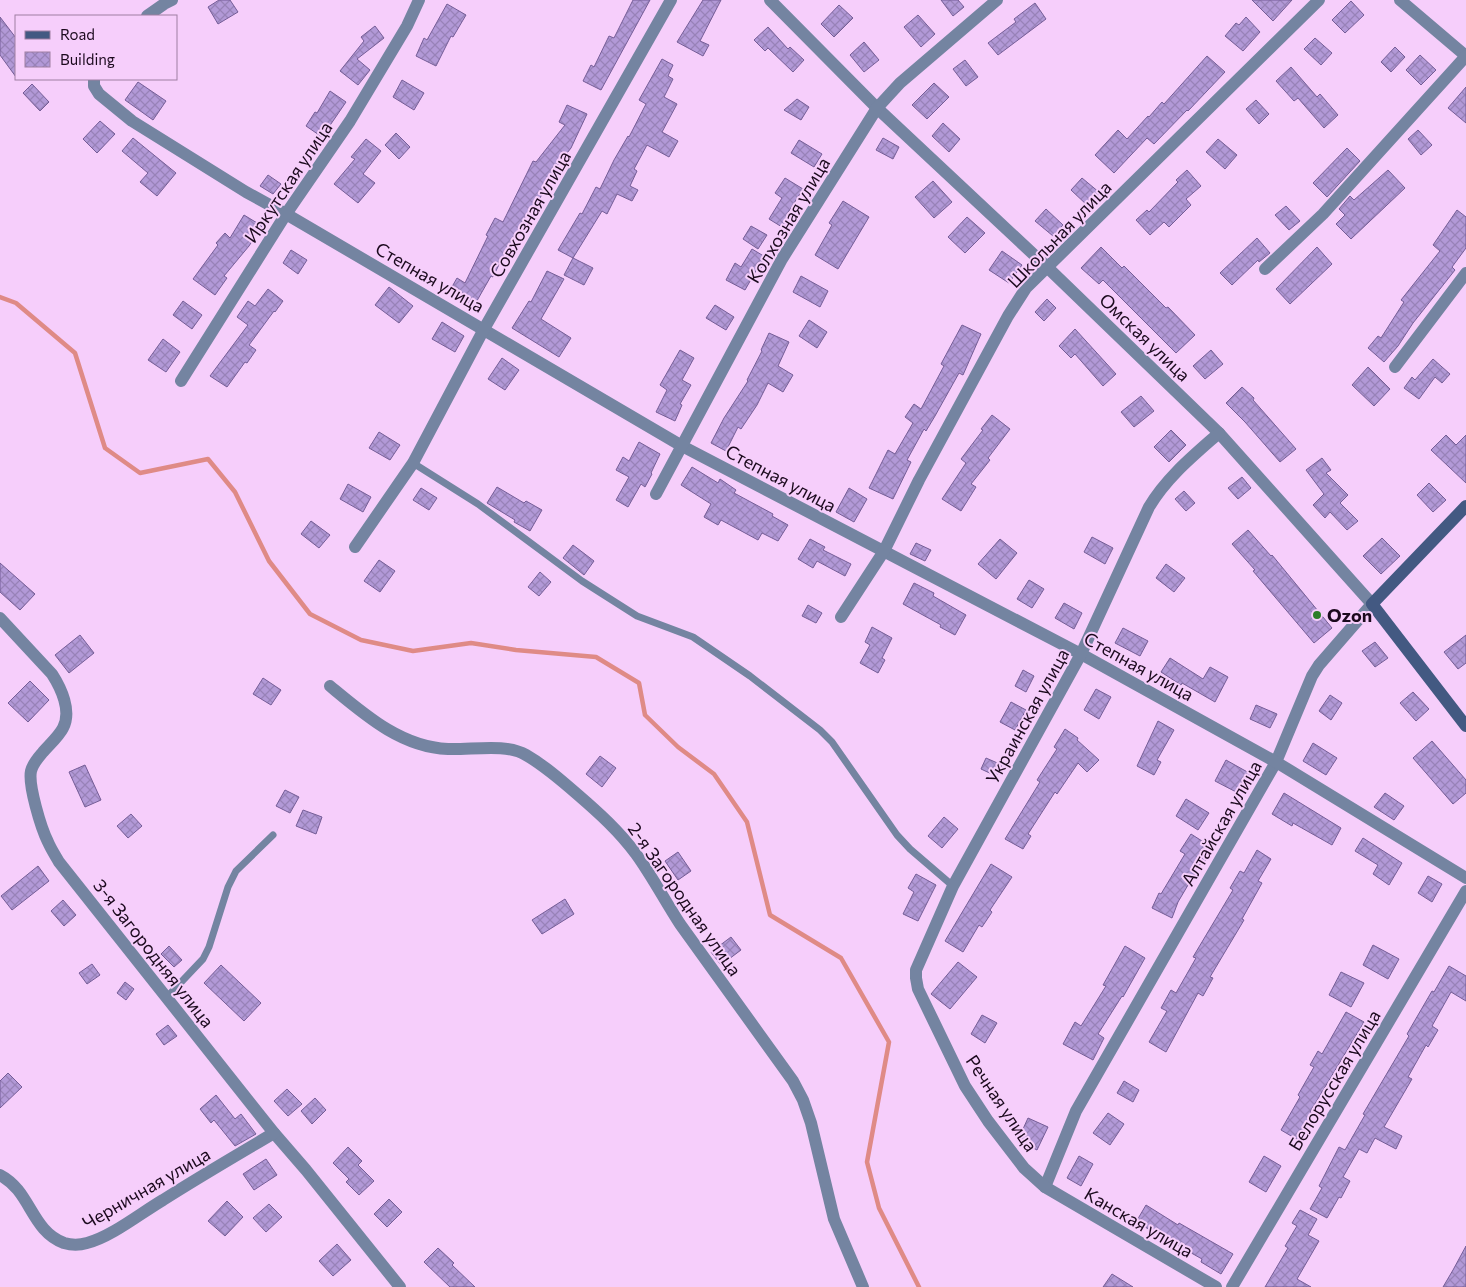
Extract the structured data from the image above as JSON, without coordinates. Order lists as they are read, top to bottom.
{
  "streets": {
    "street": [
      "Иркутская улица",
      "Совхозная улица",
      "Колхозная улица",
      "Школьная улица",
      "Степная улица",
      "Омская улица",
      "Украинская улица",
      "Алтайская улица",
      "2-я Загородная улица",
      "3-я Загородняя улица",
      "Белорусская улица",
      "Речная улица",
      "Черничная улица",
      "Канская улица"
    ]
  },
  "crossings": [
    ["Иркутская улица", "Степная улица"],
    ["Совхозная улица", "Степная улица"],
    ["Колхозная улица", "Степная улица"],
    ["Колхозная улица", "Омская улица"],
    ["Школьная улица", "Степная улица"],
    ["Школьная улица", "Омская улица"],
    ["Степная улица", "Украинская улица"],
    ["Степная улица", "Алтайская улица"],
    ["Омская улица", "Украинская улица"],
    ["Омская улица", "Алтайская улица"],
    ["Украинская улица", "Речная улица"],
    ["Алтайская улица", "Речная улица"],
    ["Алтайская улица", "Канская улица"],
    ["3-я Загородняя улица", "Черничная улица"],
    ["Речная улица", "Канская улица"]
  ],
  "places": ["Ozon"],
  "legend": ["Road", "Building"]
}
